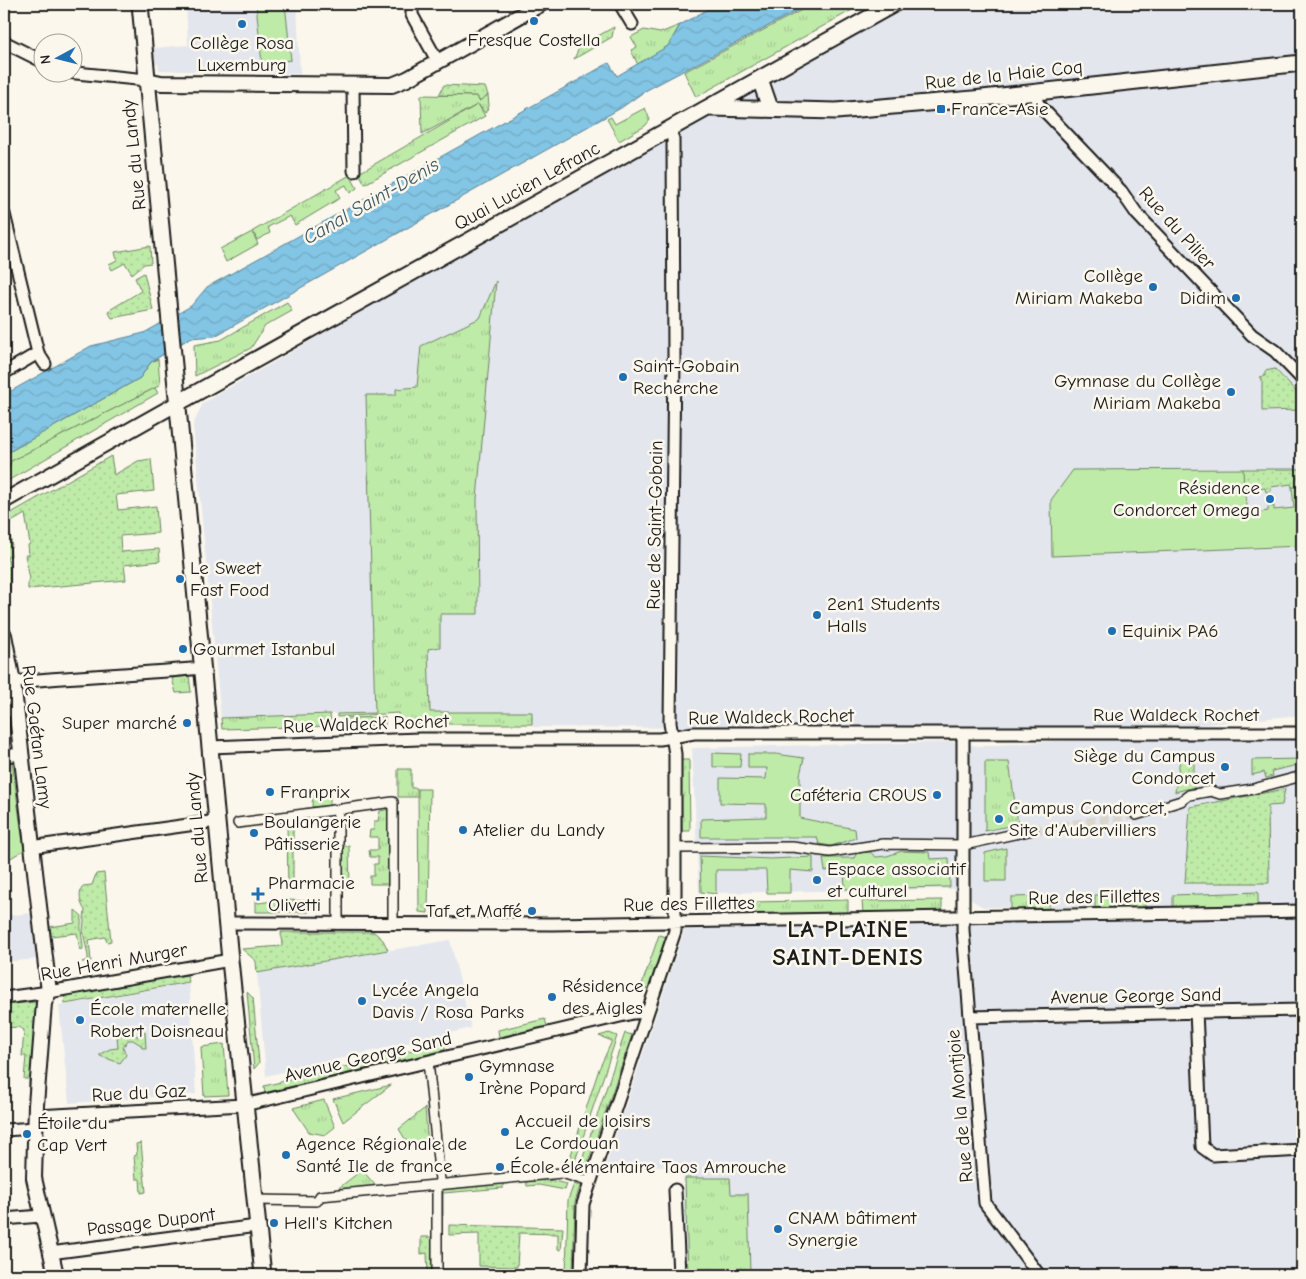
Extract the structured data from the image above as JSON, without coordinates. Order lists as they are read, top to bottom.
{
  "streets": {
    "main road": ["Rue de la Haie Coq", "Rue du Landy", "Quai Lucien Lefranc"],
    "street": [
      "Rue du Pilier",
      "Rue de Saint-Gobain",
      "Rue Waldeck Rochet",
      "Rue Gaétan Lamy",
      "Rue des Fillettes",
      "Rue Henri Murger",
      "Avenue George Sand",
      "Rue du Gaz",
      "Rue de la Montjoie",
      "Passage Dupont"
    ]
  },
  "crossings": [
    ["Rue de la Haie Coq", "Quai Lucien Lefranc"],
    ["Rue de la Haie Coq", "Rue du Pilier"],
    ["Rue du Landy", "Quai Lucien Lefranc"],
    ["Rue du Landy", "Rue Waldeck Rochet"],
    ["Rue du Landy", "Rue des Fillettes"],
    ["Rue du Landy", "Rue Henri Murger"],
    ["Rue du Landy", "Avenue George Sand"],
    ["Rue du Landy", "Rue du Gaz"],
    ["Rue du Landy", "Passage Dupont"],
    ["Quai Lucien Lefranc", "Rue de Saint-Gobain"],
    ["Rue de Saint-Gobain", "Rue Waldeck Rochet"],
    ["Rue de Saint-Gobain", "Rue des Fillettes"],
    ["Rue de Saint-Gobain", "Avenue George Sand"],
    ["Rue Waldeck Rochet", "Rue de la Montjoie"],
    ["Rue Gaétan Lamy", "Rue Henri Murger"],
    ["Rue des Fillettes", "Rue de la Montjoie"],
    ["Avenue George Sand", "Rue du Gaz"],
    ["Avenue George Sand", "Rue de la Montjoie"]
  ],
  "districts": ["LA PLAINE SAINT-DENIS"],
  "water": ["Canal Saint-Denis"],
  "places": {
    "other": [
      "Fresque Costella",
      "Collège Rosa Luxemburg",
      "Collège Miriam Makeba",
      "Didim",
      "Saint-Gobain Recherche",
      "Gymnase du Collège Miriam Makeba",
      "Résidence Condorcet Omega",
      "Le Sweet Fast Food",
      "2en1 Students Halls",
      "Equinix PA6",
      "Gourmet Istanbul",
      "Super marché",
      "Siège du Campus Condorcet",
      "Franprix",
      "Caféteria CROUS",
      "Campus Condorcet, Site d'Aubervilliers",
      "Atelier du Landy",
      "Boulangerie Pâtisserie",
      "Espace associatif et culturel",
      "Taf et Maffé",
      "Résidence des Aigles",
      "Lycée Angela Davis / Rosa Parks",
      "École maternelle Robert Doisneau",
      "Gymnase Irène Popard",
      "Accueil de loisirs Le Cordouan",
      "Étoile du Cap Vert",
      "Agence Régionale de Santé Ile de france",
      "École élémentaire Taos Amrouche",
      "Hell's Kitchen",
      "CNAM bâtiment Synergie"
    ],
    "transit": ["France-Asie"],
    "health": ["Pharmacie Olivetti"]
  },
  "north": "left"
}
